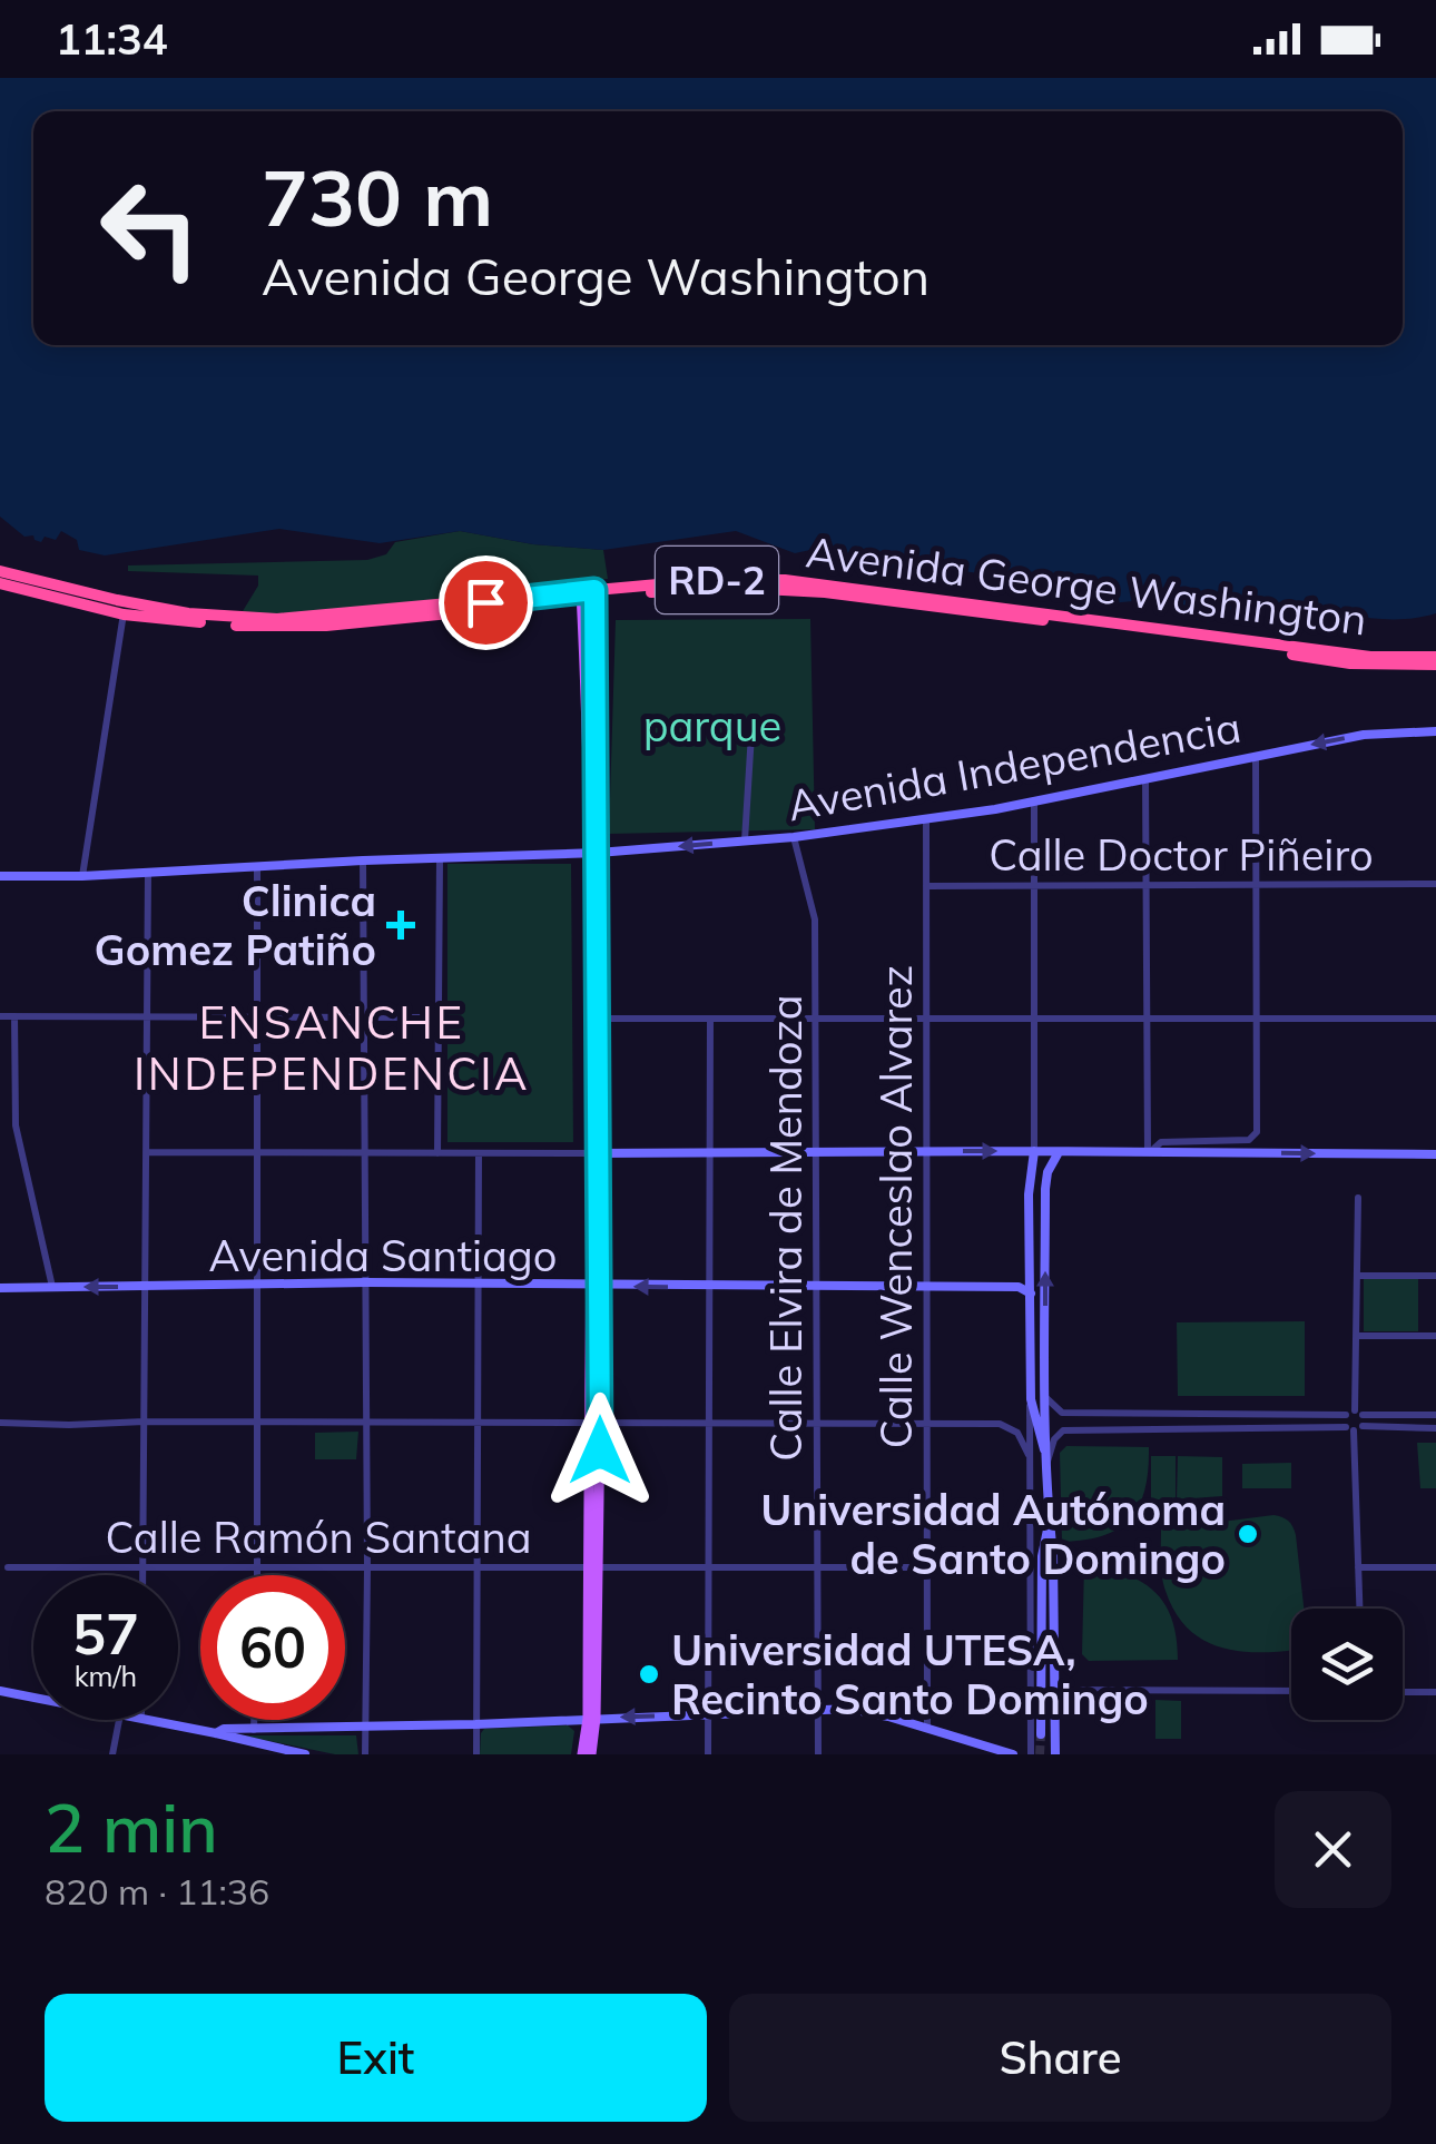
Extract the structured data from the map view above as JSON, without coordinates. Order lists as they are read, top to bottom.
{
  "streets": {
    "highway": ["RD-2", "Avenida George Washington"],
    "main road": ["Avenida Independencia", "Avenida Santiago"],
    "street": [
      "Calle Doctor Piñeiro",
      "Calle Wenceslao Alvarez",
      "Calle Elvira de Mendoza",
      "Calle Ramón Santana"
    ]
  },
  "crossings": [
    ["Avenida Independencia", "Calle Wenceslao Alvarez"],
    ["Avenida Independencia", "Calle Elvira de Mendoza"],
    ["Calle Doctor Piñeiro", "Calle Wenceslao Alvarez"],
    ["Calle Wenceslao Alvarez", "Avenida Santiago"],
    ["Calle Wenceslao Alvarez", "Calle Ramón Santana"],
    ["Calle Elvira de Mendoza", "Avenida Santiago"],
    ["Calle Elvira de Mendoza", "Calle Ramón Santana"]
  ],
  "districts": ["ENSANCHE INDEPENDENCIA"],
  "parks": ["parque"],
  "places": {
    "health": ["Clinica Gomez Patiño"],
    "other": ["Universidad Autónoma de Santo Domingo", "Universidad UTESA, Recinto Santo Domingo"]
  },
  "page": {
    "status": "11:34",
    "turn": ["730 m", "Avenida George Washington"],
    "speed": "57 km/h",
    "limit": "60",
    "heading": ["2 min", "820 m · 11:36"],
    "buttons": ["Exit", "Share"]
  }
}
